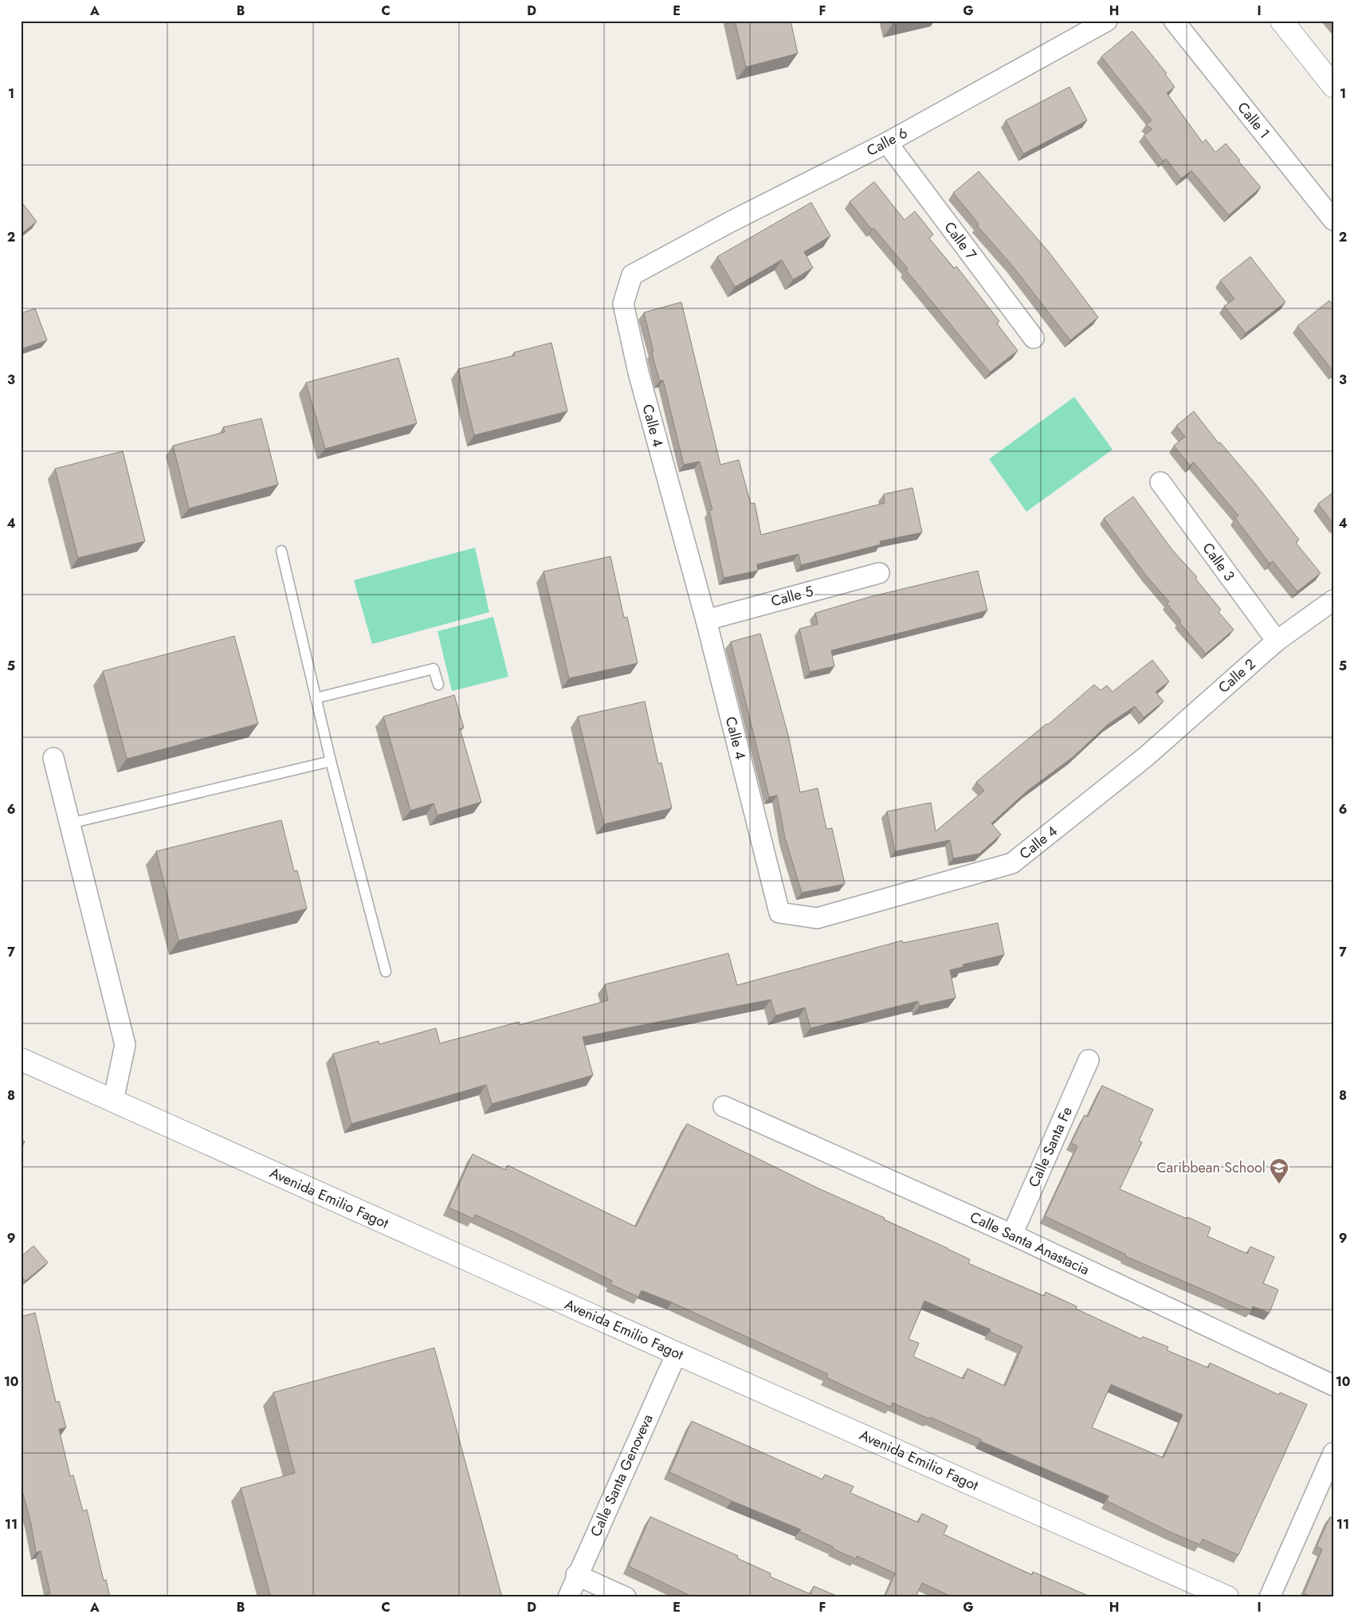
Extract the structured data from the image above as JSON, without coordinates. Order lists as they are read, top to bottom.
{
  "streets": {
    "street": [
      "Calle 1",
      "Calle 6",
      "Calle 7",
      "Calle 4",
      "Calle 3",
      "Calle 5",
      "Calle 2",
      "Calle Santa Fe",
      "Avenida Emilio Fagot",
      "Calle Santa Anastacia",
      "Calle Santa Genoveva"
    ]
  },
  "crossings": [
    ["Calle 6", "Calle 7"],
    ["Calle 6", "Calle 4"],
    ["Calle 4", "Calle 5"],
    ["Calle 4", "Calle 2"],
    ["Calle 3", "Calle 2"],
    ["Calle Santa Fe", "Calle Santa Anastacia"],
    ["Avenida Emilio Fagot", "Calle Santa Genoveva"]
  ],
  "places": {
    "school or university": ["Caribbean School"]
  },
  "grid": {
    "columns": [
      "A",
      "B",
      "C",
      "D",
      "E",
      "F",
      "G",
      "H",
      "I"
    ],
    "rows": [
      "1",
      "2",
      "3",
      "4",
      "5",
      "6",
      "7",
      "8",
      "9",
      "10",
      "11"
    ]
  }
}
